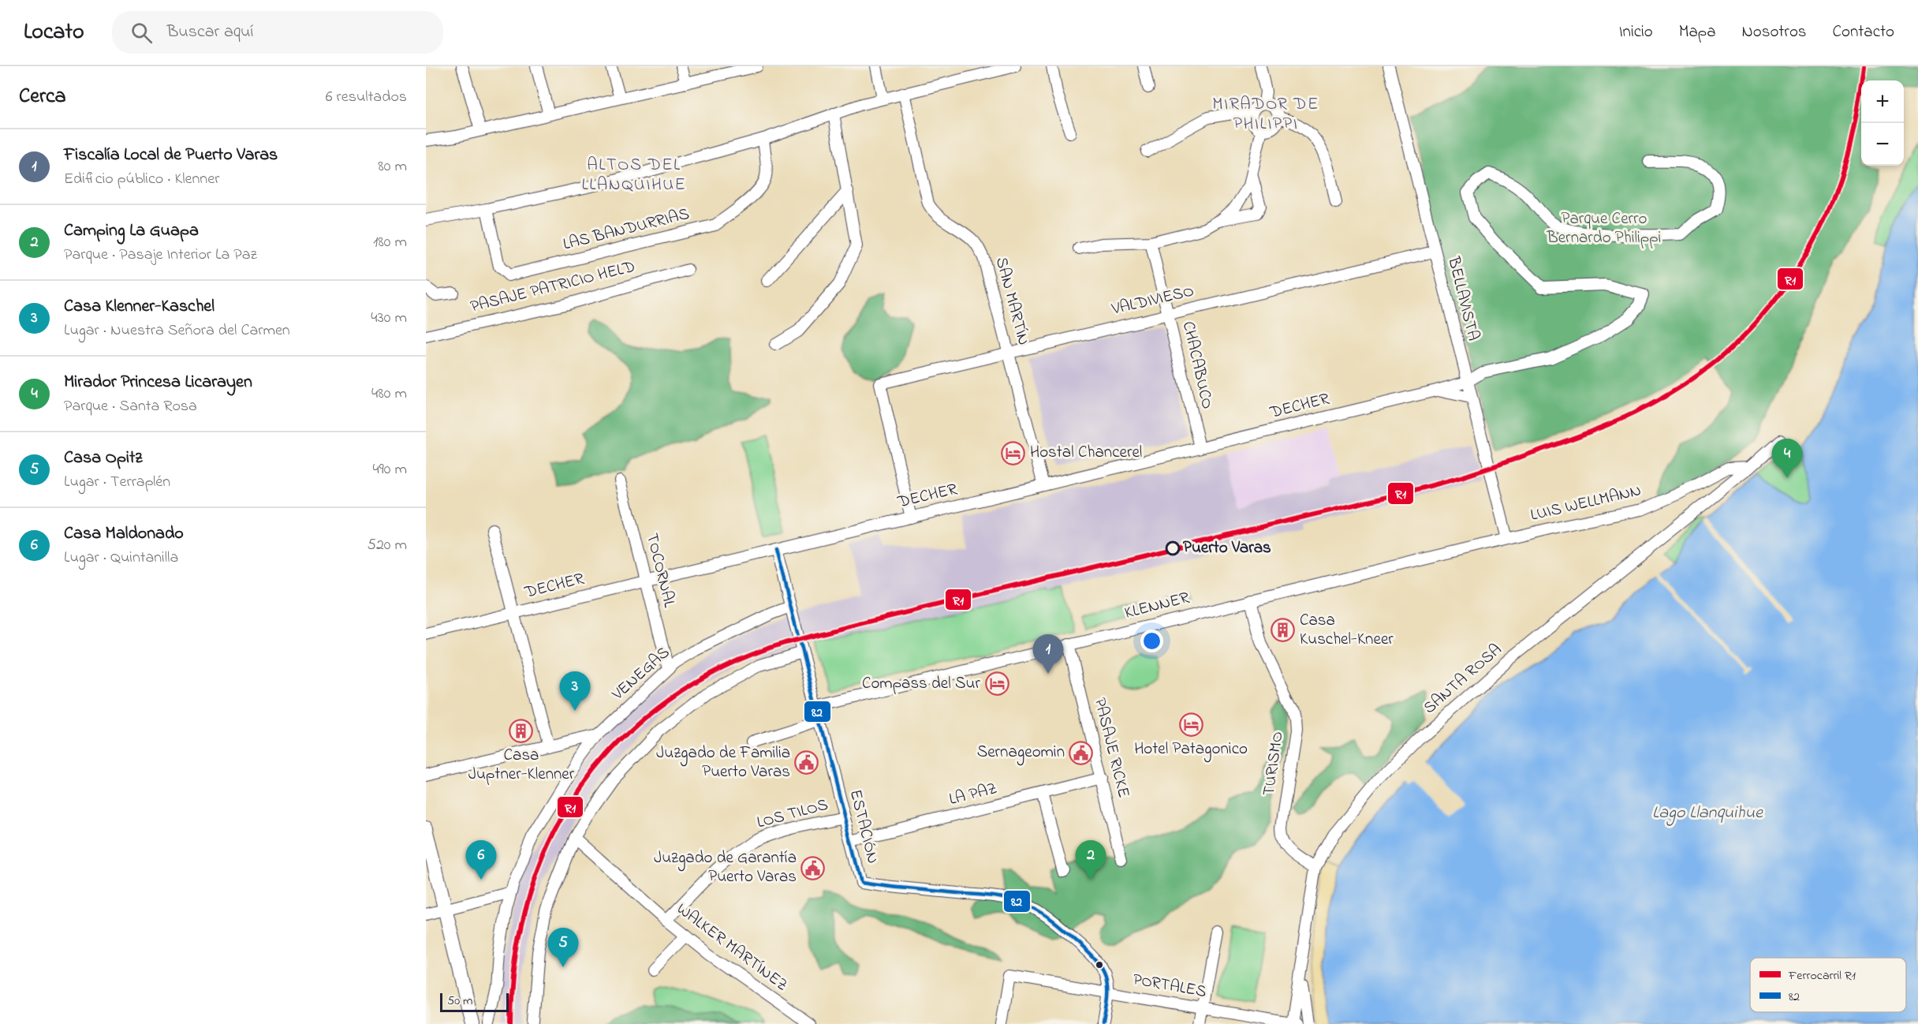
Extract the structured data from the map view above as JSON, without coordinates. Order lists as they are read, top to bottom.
{
  "streets": {
    "street": [
      "LAS BANDURRIAS",
      "PASAJE PATRICIO HELD",
      "BELLAVISTA",
      "VALDIVIESO",
      "SAN MARTÍN",
      "CHACABUCO",
      "DECHER",
      "LUIS WELLMANN",
      "TOCORNAL",
      "KLENNER",
      "VENEGAS",
      "SANTA ROSA",
      "PASAJE RICKE",
      "TURISMO",
      "LA PAZ",
      "LOS TILOS",
      "ESTACIÓN",
      "WALKER MARTÍNEZ",
      "PORTALES"
    ]
  },
  "crossings": [
    ["BELLAVISTA", "VALDIVIESO"],
    ["BELLAVISTA", "DECHER"],
    ["BELLAVISTA", "LUIS WELLMANN"],
    ["BELLAVISTA", "KLENNER"],
    ["VALDIVIESO", "SAN MARTÍN"],
    ["VALDIVIESO", "CHACABUCO"],
    ["VALDIVIESO", "DECHER"],
    ["SAN MARTÍN", "DECHER"],
    ["CHACABUCO", "DECHER"],
    ["DECHER", "TOCORNAL"],
    ["DECHER", "ESTACIÓN"],
    ["LUIS WELLMANN", "KLENNER"],
    ["LUIS WELLMANN", "SANTA ROSA"],
    ["TOCORNAL", "VENEGAS"],
    ["KLENNER", "PASAJE RICKE"],
    ["KLENNER", "TURISMO"],
    ["KLENNER", "ESTACIÓN"],
    ["VENEGAS", "ESTACIÓN"],
    ["SANTA ROSA", "TURISMO"],
    ["SANTA ROSA", "PORTALES"],
    ["PASAJE RICKE", "LA PAZ"],
    ["LA PAZ", "ESTACIÓN"],
    ["LOS TILOS", "ESTACIÓN"],
    ["LOS TILOS", "WALKER MARTÍNEZ"],
    ["ESTACIÓN", "PORTALES"]
  ],
  "districts": ["MIRADOR DE PHILIPPI", "ALTOS DEL LLANQUIHUE"],
  "water": ["Lago Llanquihue"],
  "parks": ["Parque Cerro Bernardo Philippi"],
  "places": {
    "hotel": ["Hostal Chancerel", "Compass del Sur", "Hotel Patagonico"],
    "other": ["Puerto Varas"],
    "building": ["Casa Kuschel-Kneer", "Casa Juptner-Klenner"],
    "public building": ["Sernageomin", "Juzgado de Familia Puerto Varas", "Juzgado de Garantía Puerto Varas"]
  },
  "lines": ["rail line R1", "transit line 82"],
  "legend": ["Ferrocarril R1", "82"],
  "scale_bar": "50 m",
  "page": {
    "header": "Locato",
    "search": "Buscar aquí",
    "nav": [
      "Inicio",
      "Mapa",
      "Nosotros",
      "Contacto"
    ],
    "heading": ["Cerca", "6 resultados"],
    "map_buttons": ["+", "−"],
    "list": [
      {
        "mark": "1",
        "name": "Fiscalía Local de Puerto Varas",
        "note": "Edificio público · Klenner",
        "value": "80 m"
      },
      {
        "mark": "2",
        "name": "Camping La Guapa",
        "note": "Parque · Pasaje Interior La Paz",
        "value": "180 m"
      },
      {
        "mark": "3",
        "name": "Casa Klenner-Kaschel",
        "note": "Lugar · Nuestra Señora del Carmen",
        "value": "430 m"
      },
      {
        "mark": "4",
        "name": "Mirador Princesa Licarayen",
        "note": "Parque · Santa Rosa",
        "value": "480 m"
      },
      {
        "mark": "5",
        "name": "Casa Opitz",
        "note": "Lugar · Terraplén",
        "value": "490 m"
      },
      {
        "mark": "6",
        "name": "Casa Maldonado",
        "note": "Lugar · Quintanilla",
        "value": "520 m"
      }
    ],
    "pins": [
      "4",
      "1",
      "3",
      "2",
      "6",
      "5"
    ],
    "scale": "50 m"
  }
}
